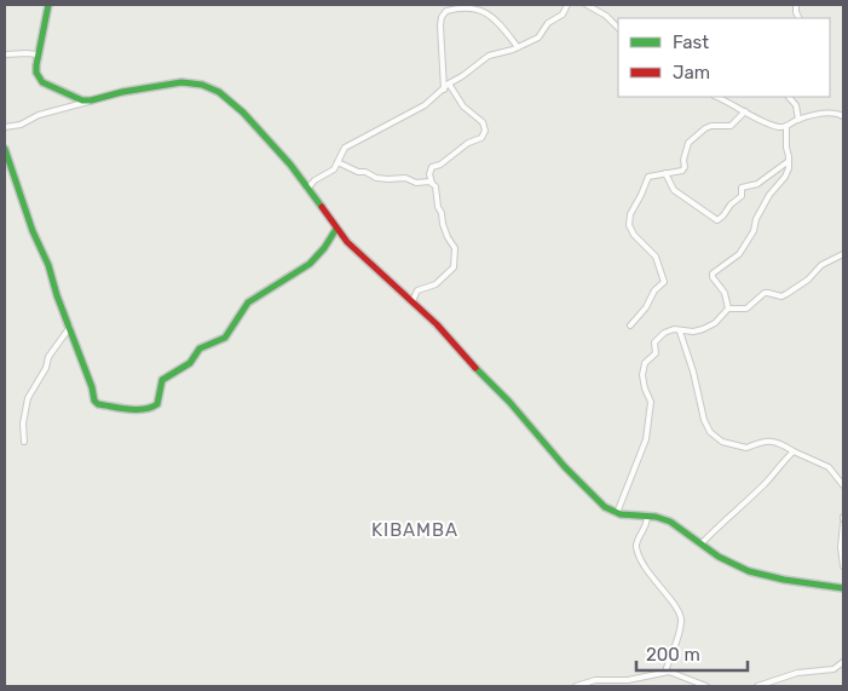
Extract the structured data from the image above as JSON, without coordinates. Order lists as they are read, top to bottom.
{
  "districts": ["KIBAMBA"],
  "legend": ["Fast", "Jam"],
  "scale_bar": "200 m"
}
